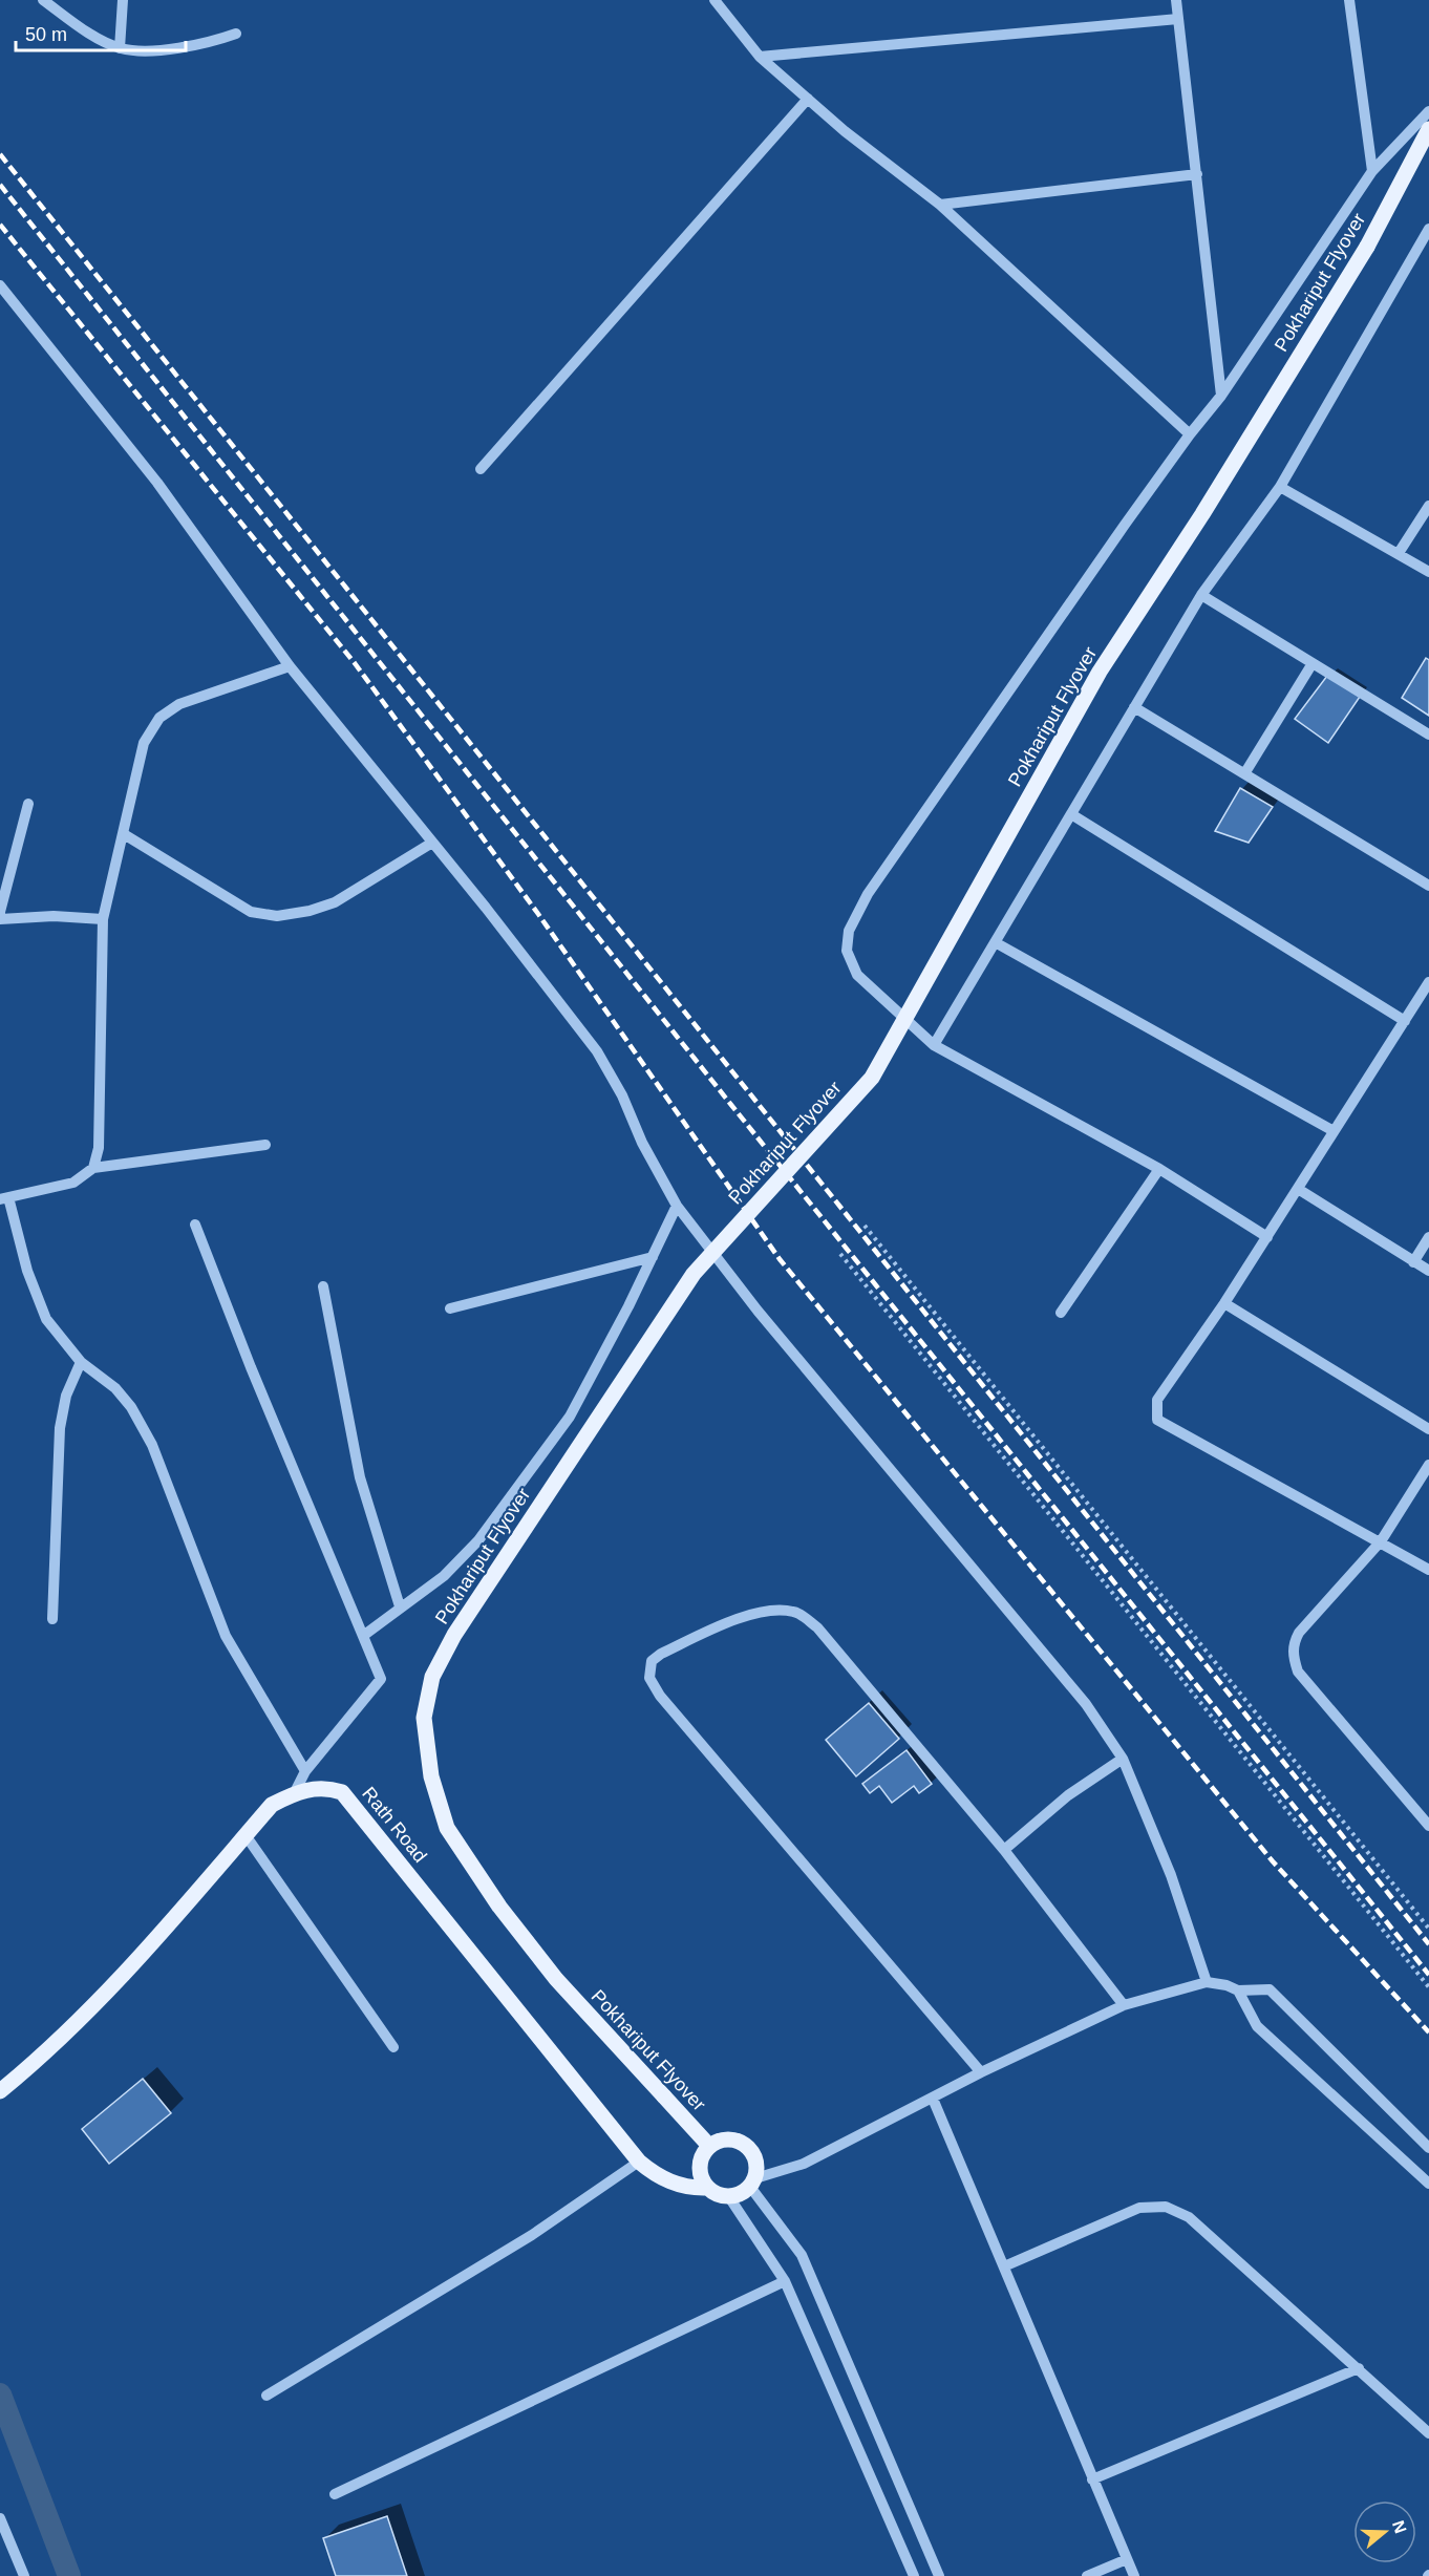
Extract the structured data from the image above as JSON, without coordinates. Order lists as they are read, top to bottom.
{
  "streets": {
    "main road": ["Pokhariput Flyover", "Rath Road"]
  },
  "crossings": [
    ["Pokhariput Flyover", "Rath Road"]
  ],
  "scale_bar": "50 m",
  "north": "right"
}
